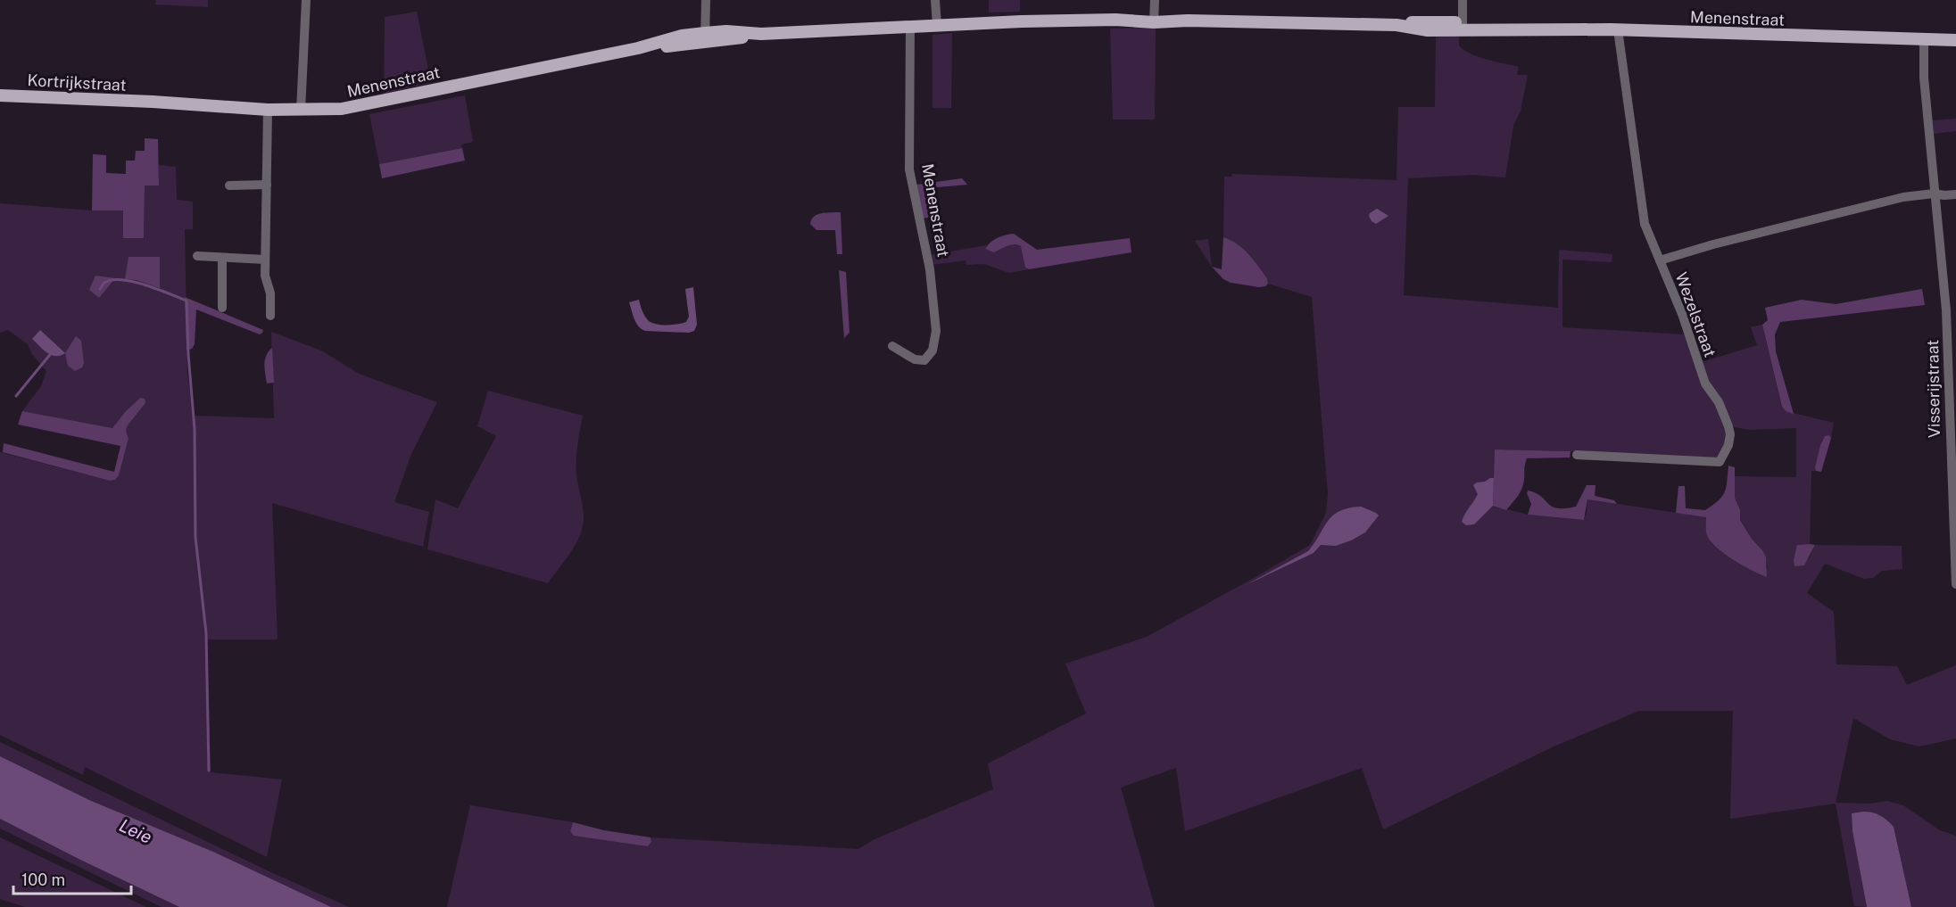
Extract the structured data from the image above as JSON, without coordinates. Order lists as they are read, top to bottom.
{
  "streets": {
    "main road": ["Menenstraat", "Kortrijkstraat"],
    "street": ["Wezelstraat", "Visserijstraat"]
  },
  "crossings": [
    ["Menenstraat", "Kortrijkstraat"],
    ["Menenstraat", "Wezelstraat"],
    ["Menenstraat", "Visserijstraat"]
  ],
  "water": ["Leie"],
  "scale_bar": "100 m"
}
